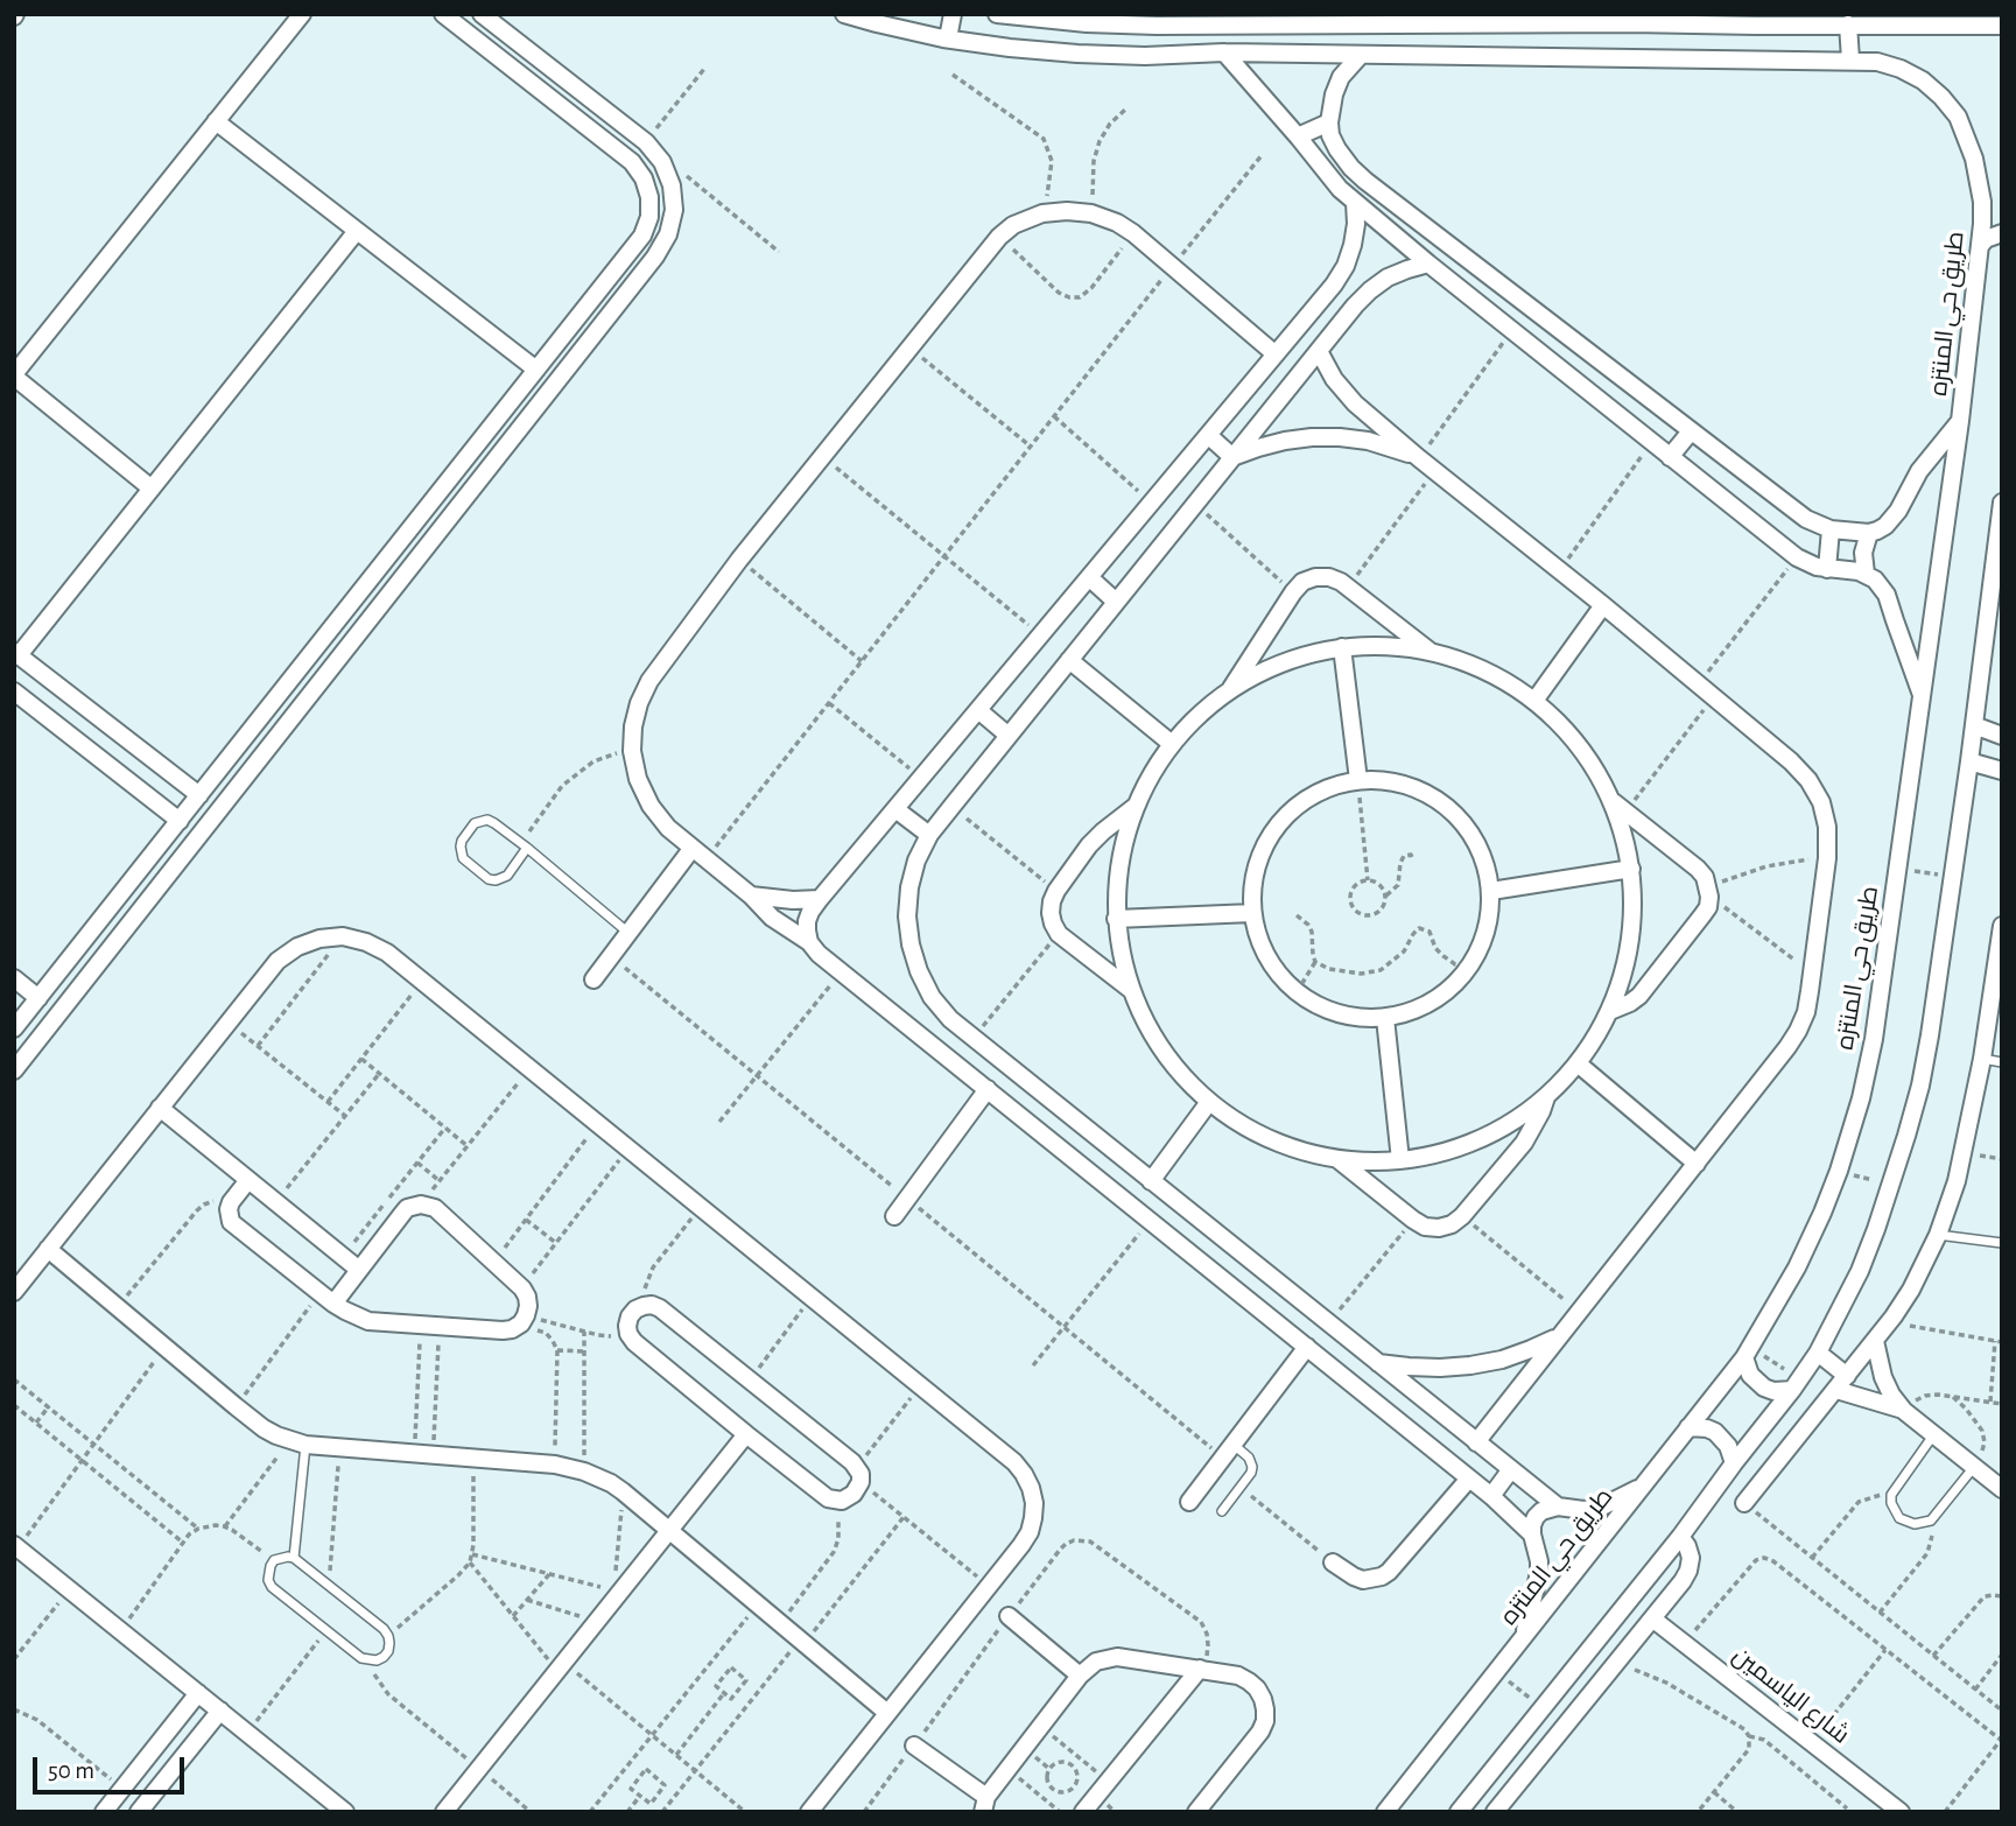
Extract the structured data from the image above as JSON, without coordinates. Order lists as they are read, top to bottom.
{
  "streets": {
    "street": ["طريق حي المنتزه", "شارع الياسمين"]
  },
  "scale_bar": "50 m"
}
